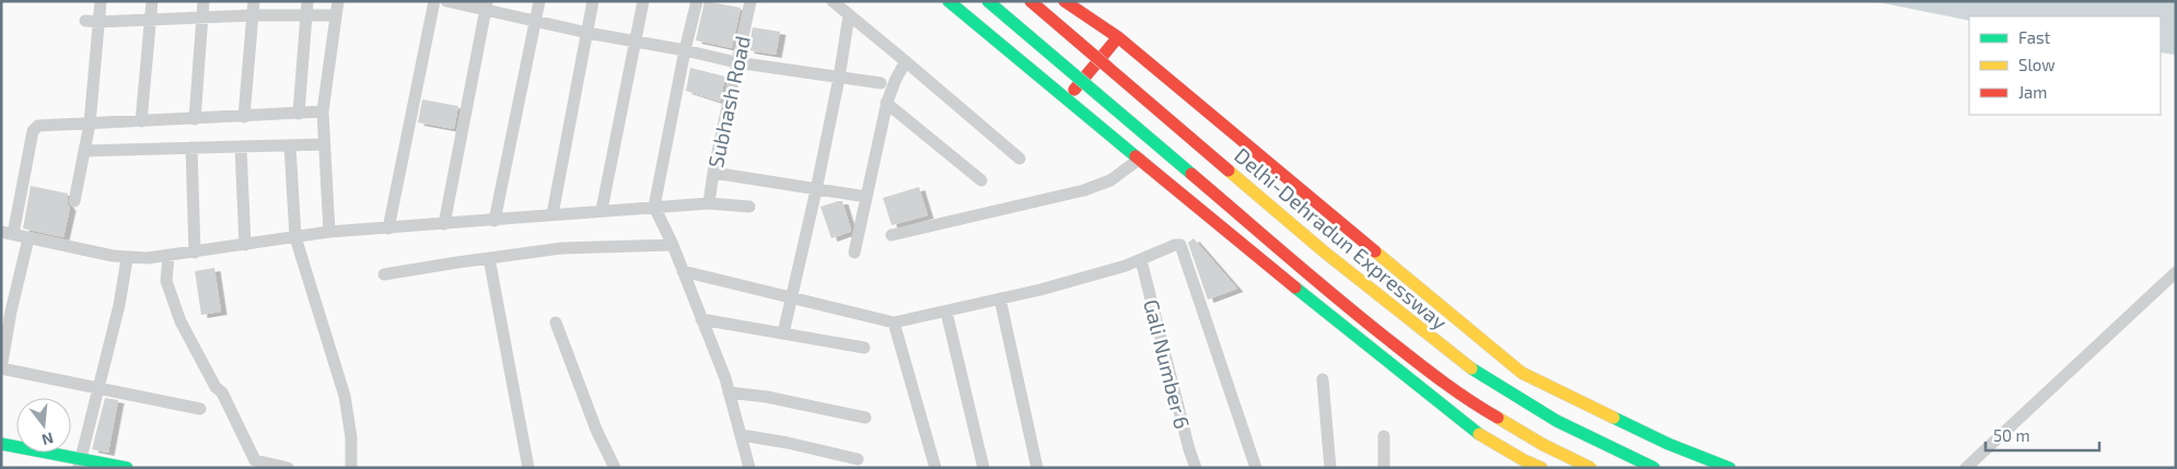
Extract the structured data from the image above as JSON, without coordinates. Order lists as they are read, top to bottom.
{
  "streets": {
    "main road": ["Delhi-Dehradun Expressway"],
    "street": ["Subhash Road", "Gali Number 6"]
  },
  "legend": ["Fast", "Slow", "Jam"],
  "scale_bar": "50 m",
  "north": "bottom"
}
